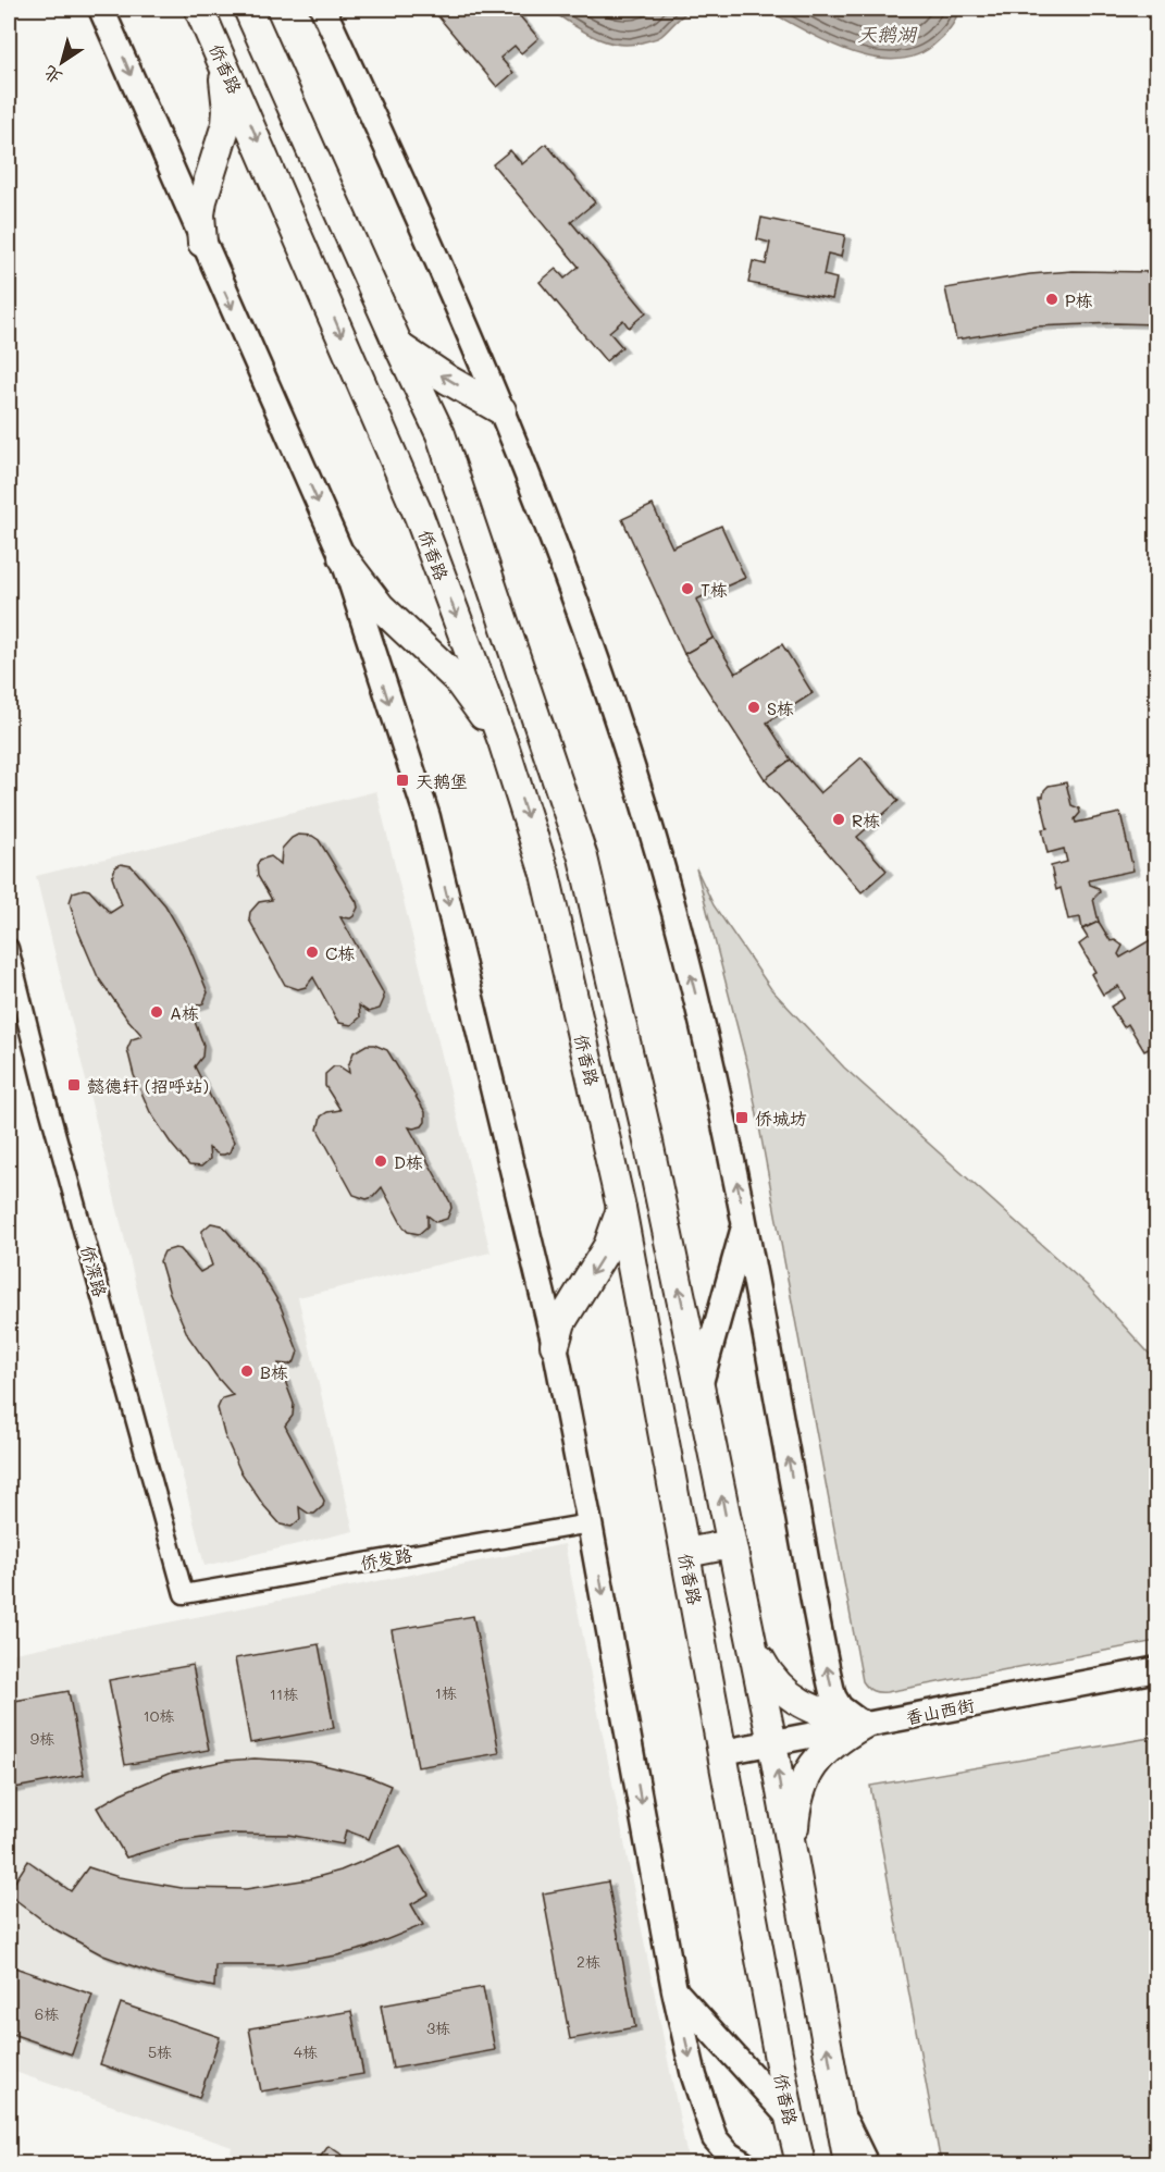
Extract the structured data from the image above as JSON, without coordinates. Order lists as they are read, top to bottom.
{
  "streets": {
    "main road": ["侨香路", "香山西街"],
    "street": ["侨深路", "侨发路"]
  },
  "crossings": [
    ["侨香路", "香山西街"],
    ["侨深路", "侨发路"]
  ],
  "water": ["天鹅湖"],
  "places": {
    "other": [
      "P栋",
      "T栋",
      "S栋",
      "R栋",
      "C栋",
      "A栋",
      "D栋",
      "B栋"
    ],
    "transit": ["天鹅堡", "懿德轩 (招呼站)", "侨城坊"]
  },
  "house_numbers": [
    "1栋",
    "11栋",
    "10栋",
    "9栋",
    "2栋",
    "6栋",
    "3栋",
    "5栋",
    "4栋"
  ],
  "north": "bottom left"
}
